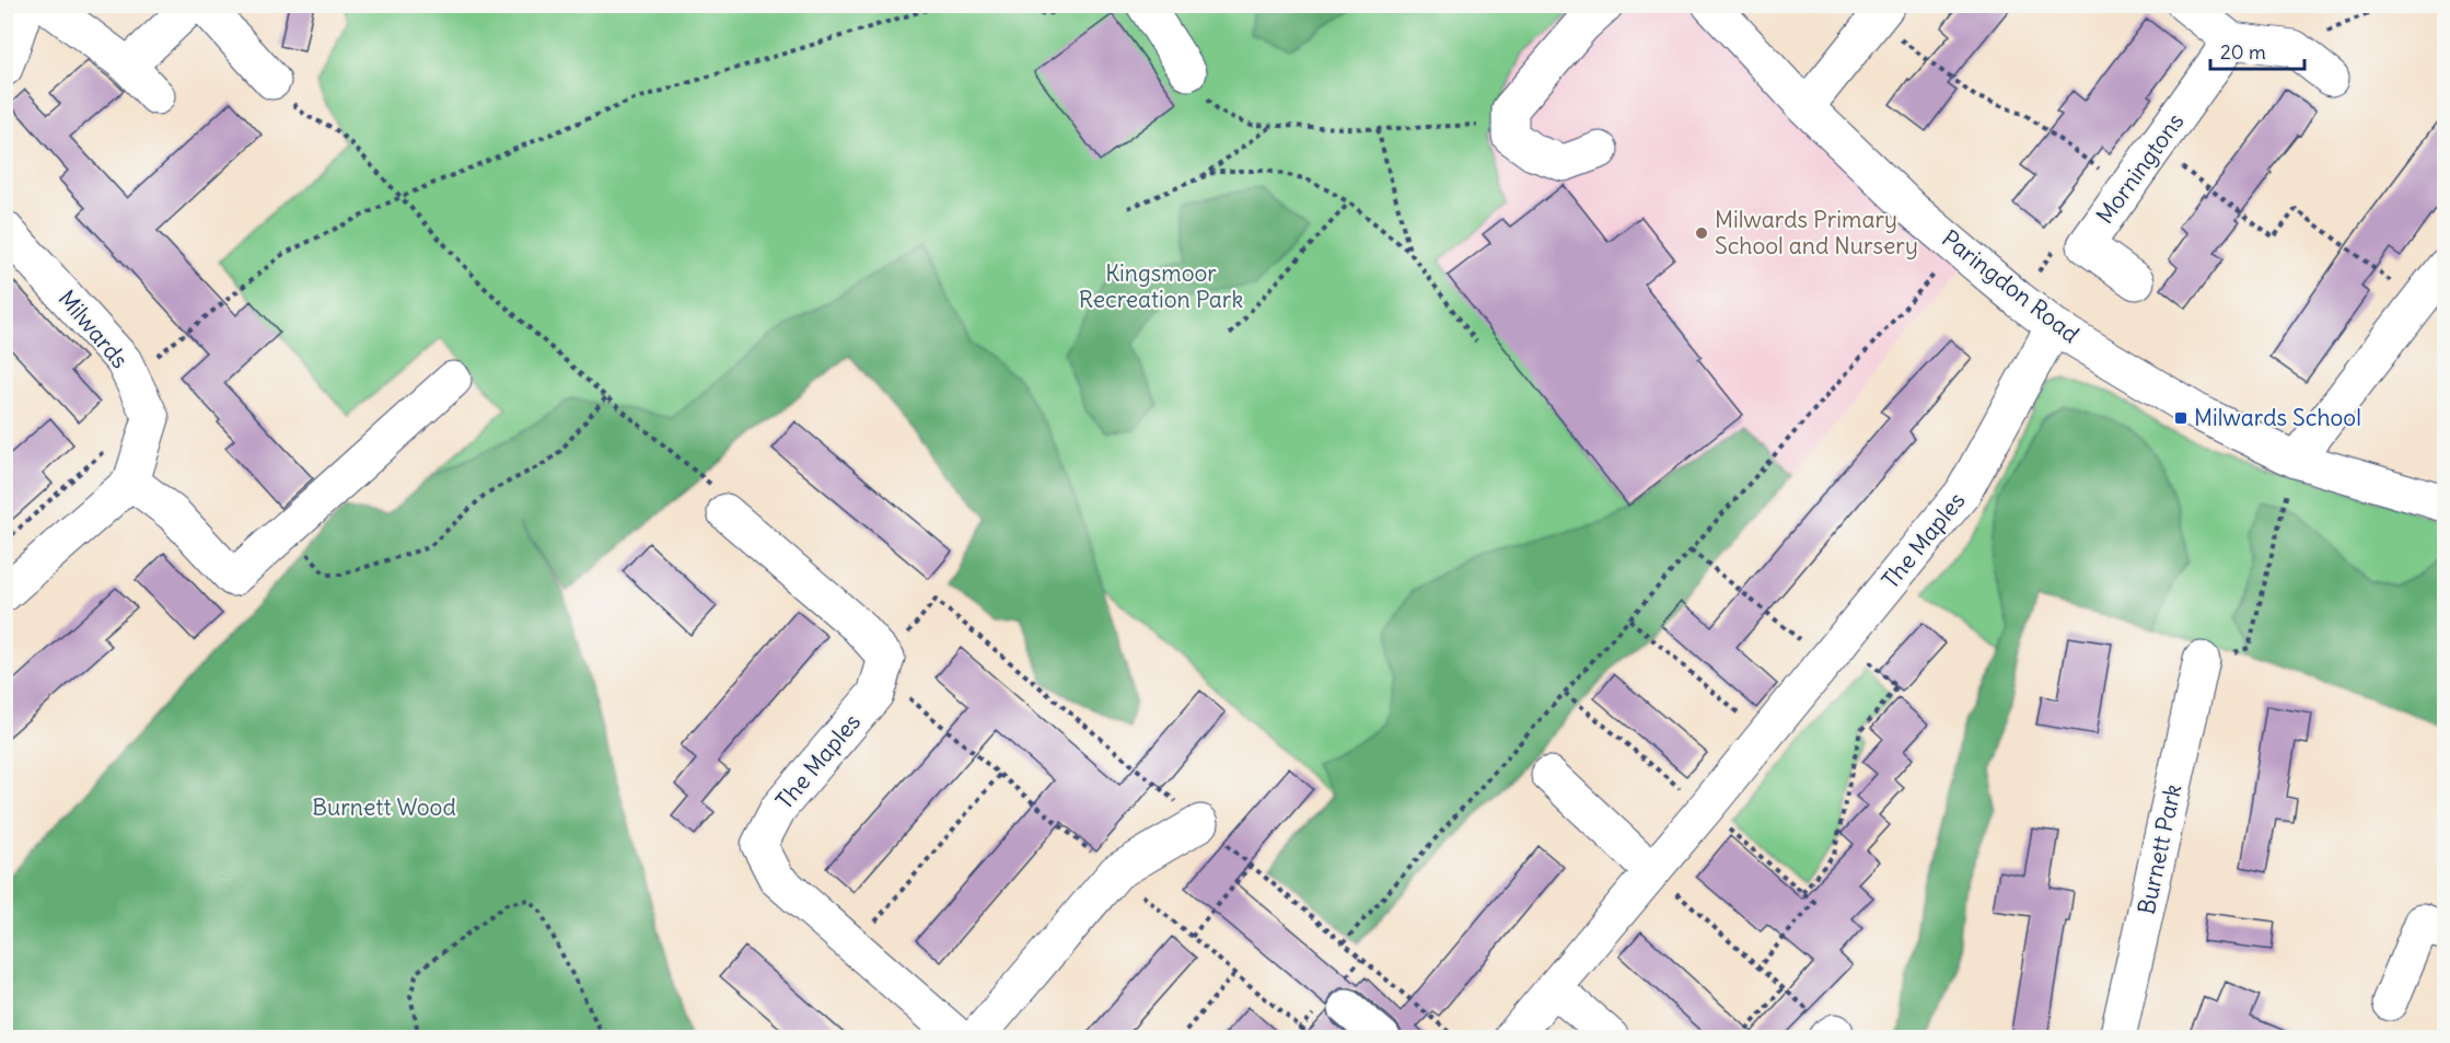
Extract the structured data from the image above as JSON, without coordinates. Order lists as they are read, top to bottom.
{
  "streets": {
    "street": [
      "Morningtons",
      "Paringdon Road",
      "Milwards",
      "The Maples",
      "Burnett Park"
    ]
  },
  "crossings": [
    ["Paringdon Road", "The Maples"]
  ],
  "parks": ["Kingsmoor Recreation Park", "Burnett Wood"],
  "places": {
    "other": ["Milwards Primary School and Nursery"],
    "transit": ["Milwards School"]
  },
  "scale_bar": "20 m"
}
